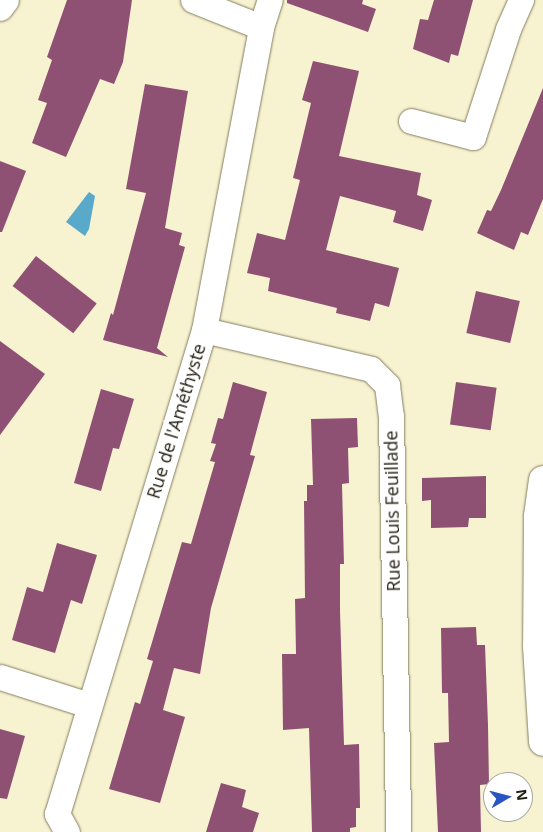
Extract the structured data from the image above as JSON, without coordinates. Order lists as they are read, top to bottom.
{
  "streets": {
    "street": ["Rue de l'Améthyste", "Rue Louis Feuillade"]
  },
  "crossings": [
    ["Rue de l'Améthyste", "Rue Louis Feuillade"]
  ],
  "north": "right"
}
